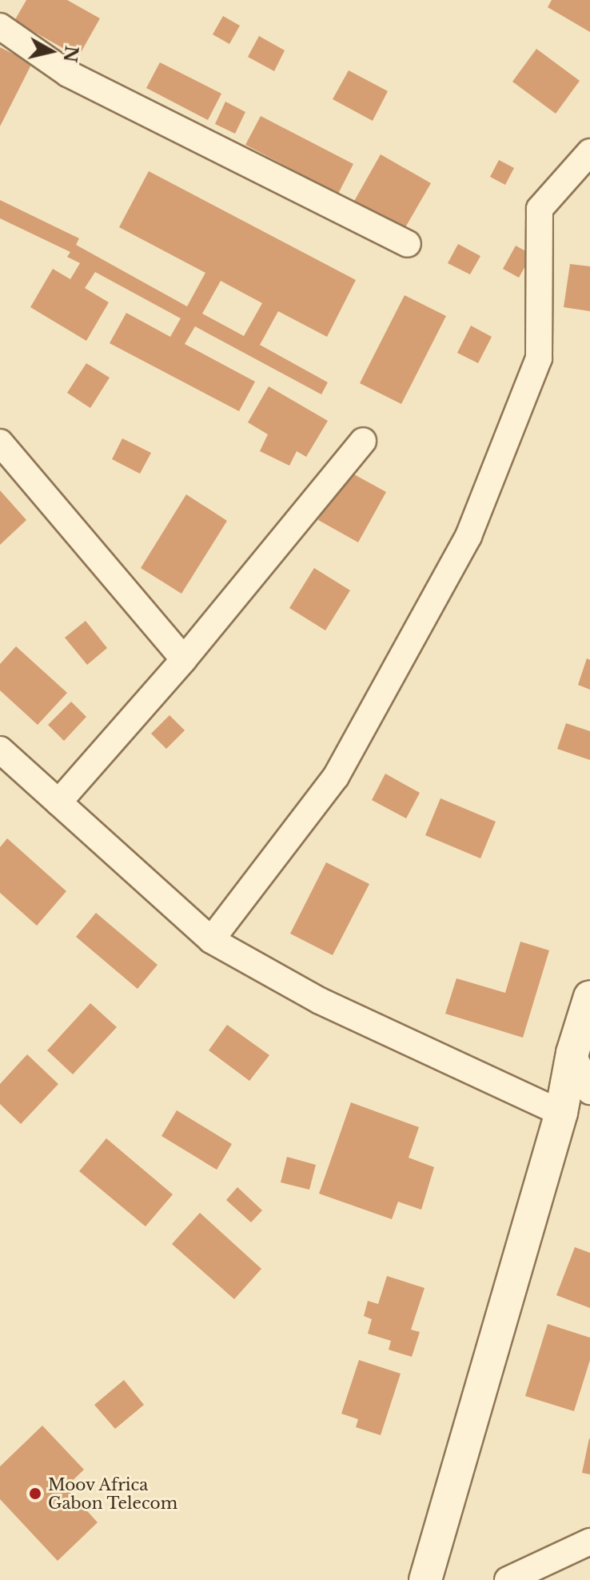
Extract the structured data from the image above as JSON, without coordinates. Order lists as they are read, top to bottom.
{
  "places": ["Moov Africa Gabon Telecom"],
  "north": "right"
}
